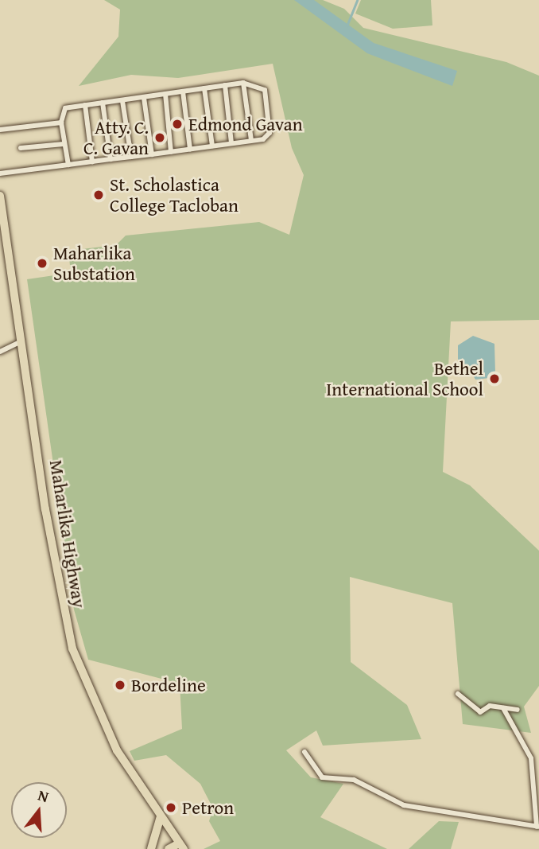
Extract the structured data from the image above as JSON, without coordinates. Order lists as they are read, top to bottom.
{
  "streets": {
    "highway": ["Maharlika Highway"]
  },
  "places": [
    "Edmond Gavan",
    "Atty. C. C. Gavan",
    "St. Scholastica College Tacloban",
    "Maharlika Substation",
    "Bethel International School",
    "Bordeline",
    "Petron"
  ],
  "north": "top"
}
